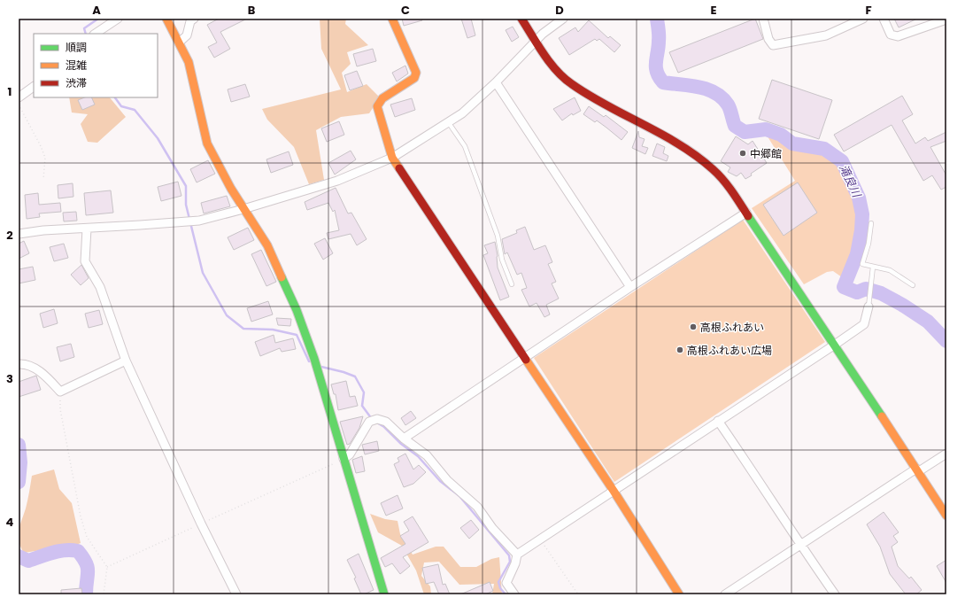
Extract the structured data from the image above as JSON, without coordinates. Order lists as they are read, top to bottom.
{
  "water": ["滝良川"],
  "places": ["中郷館", "高根ふれあい", "高根ふれあい広場"],
  "legend": ["順調", "混雑", "渋滞"],
  "grid": {
    "columns": [
      "A",
      "B",
      "C",
      "D",
      "E",
      "F"
    ],
    "rows": [
      "1",
      "2",
      "3",
      "4"
    ]
  }
}
